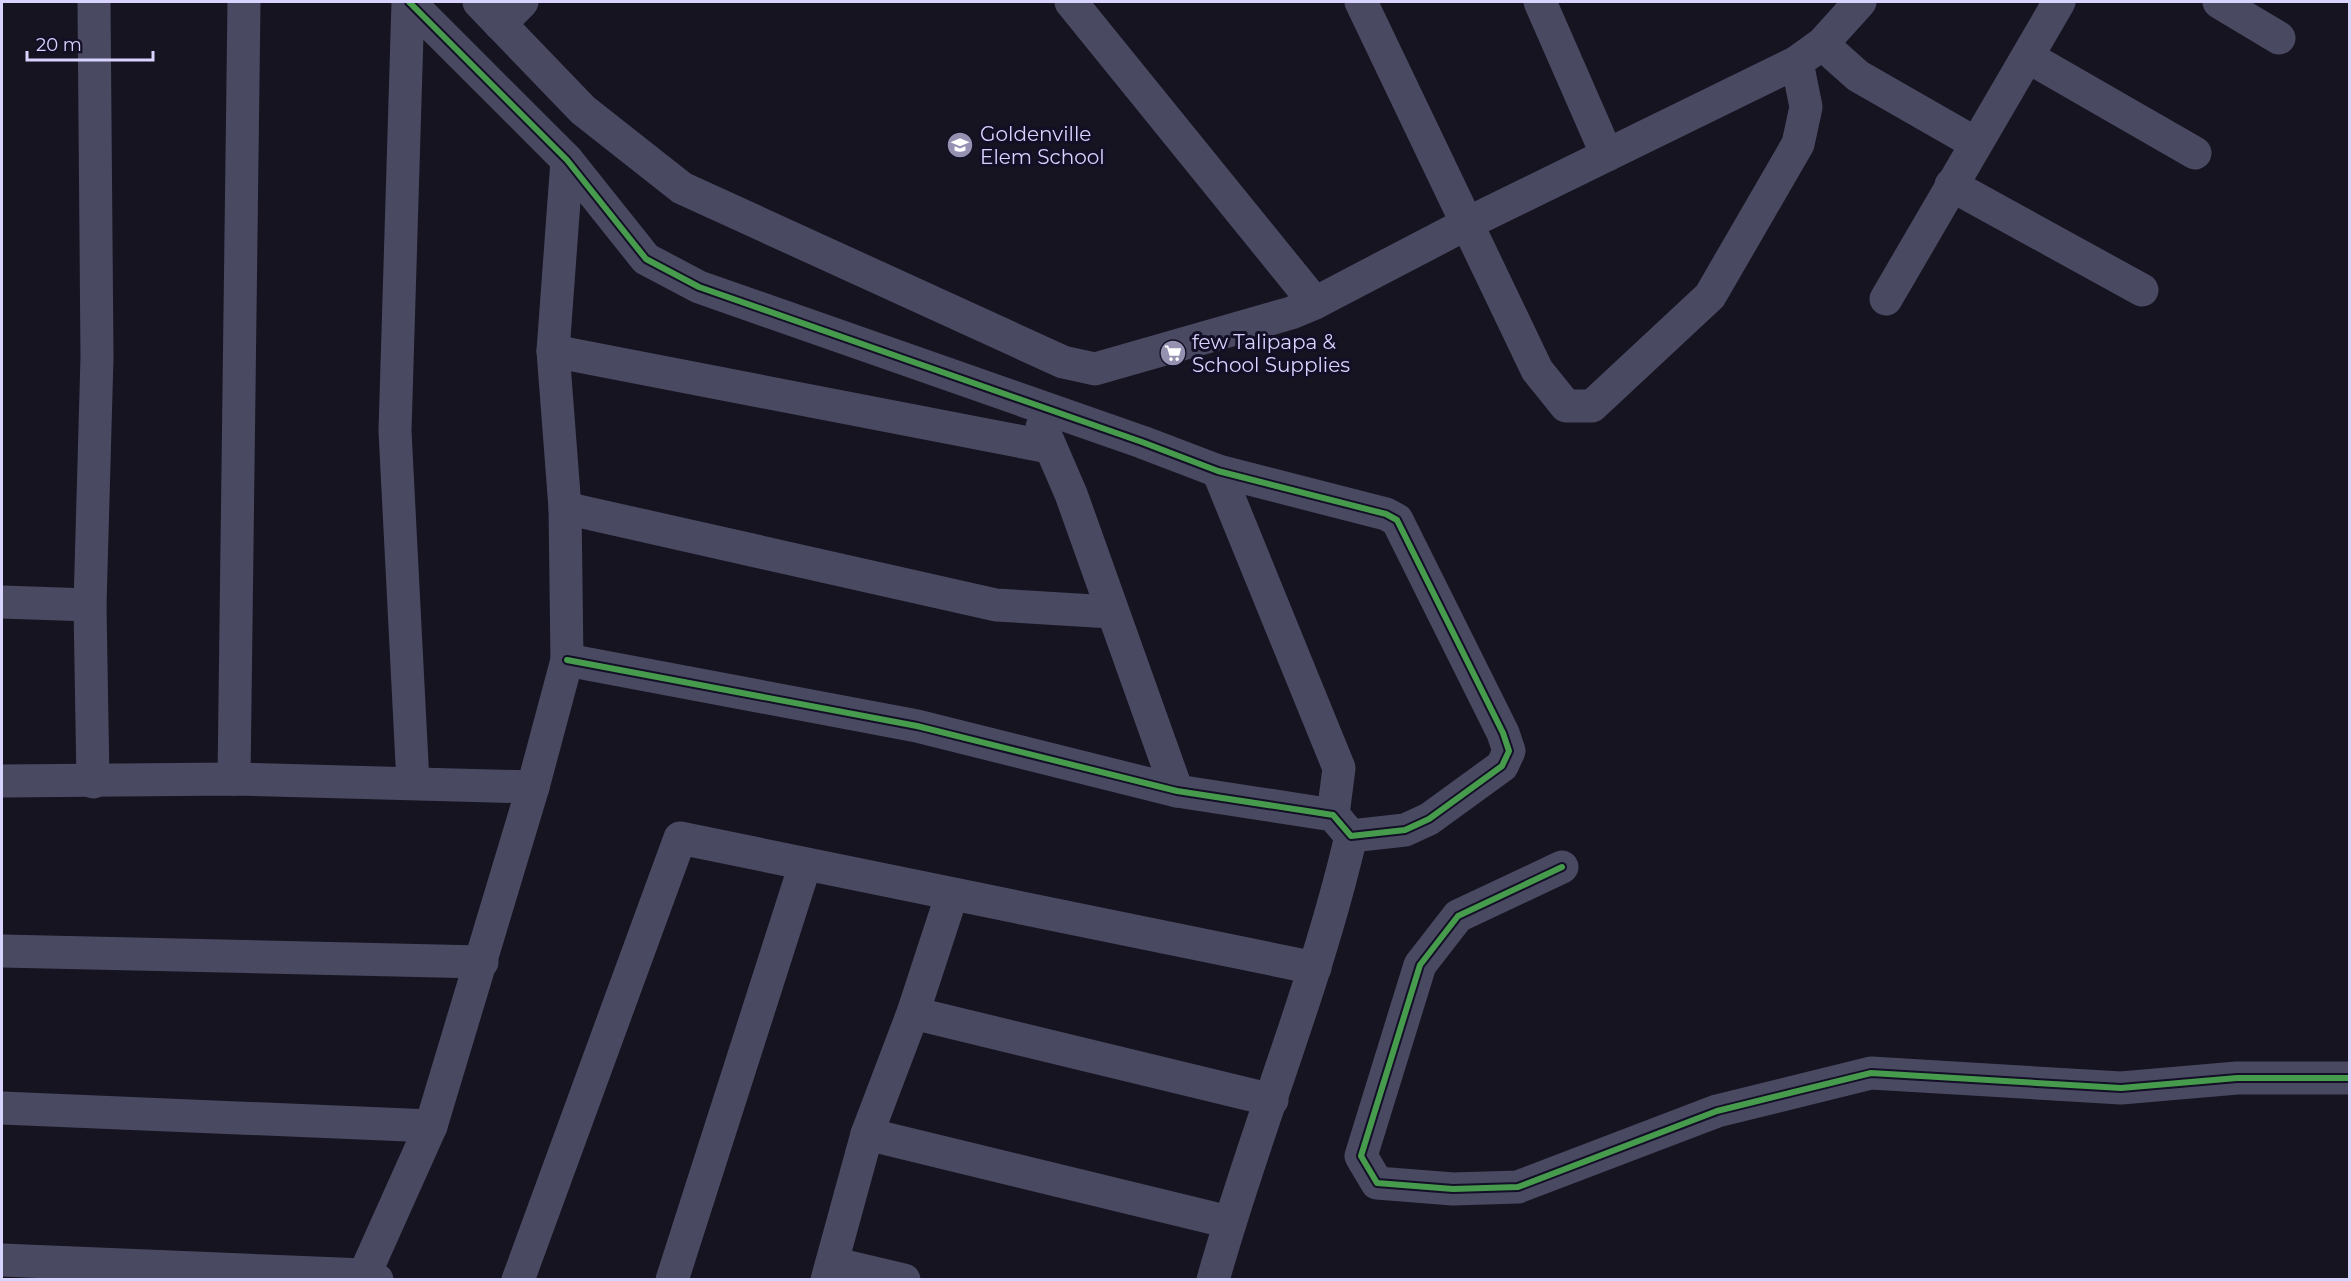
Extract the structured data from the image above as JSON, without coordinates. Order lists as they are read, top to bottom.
{
  "places": {
    "school or university": ["Goldenville Elem School"],
    "supermarket": ["few Talipapa & School Supplies"]
  },
  "scale_bar": "20 m"
}
